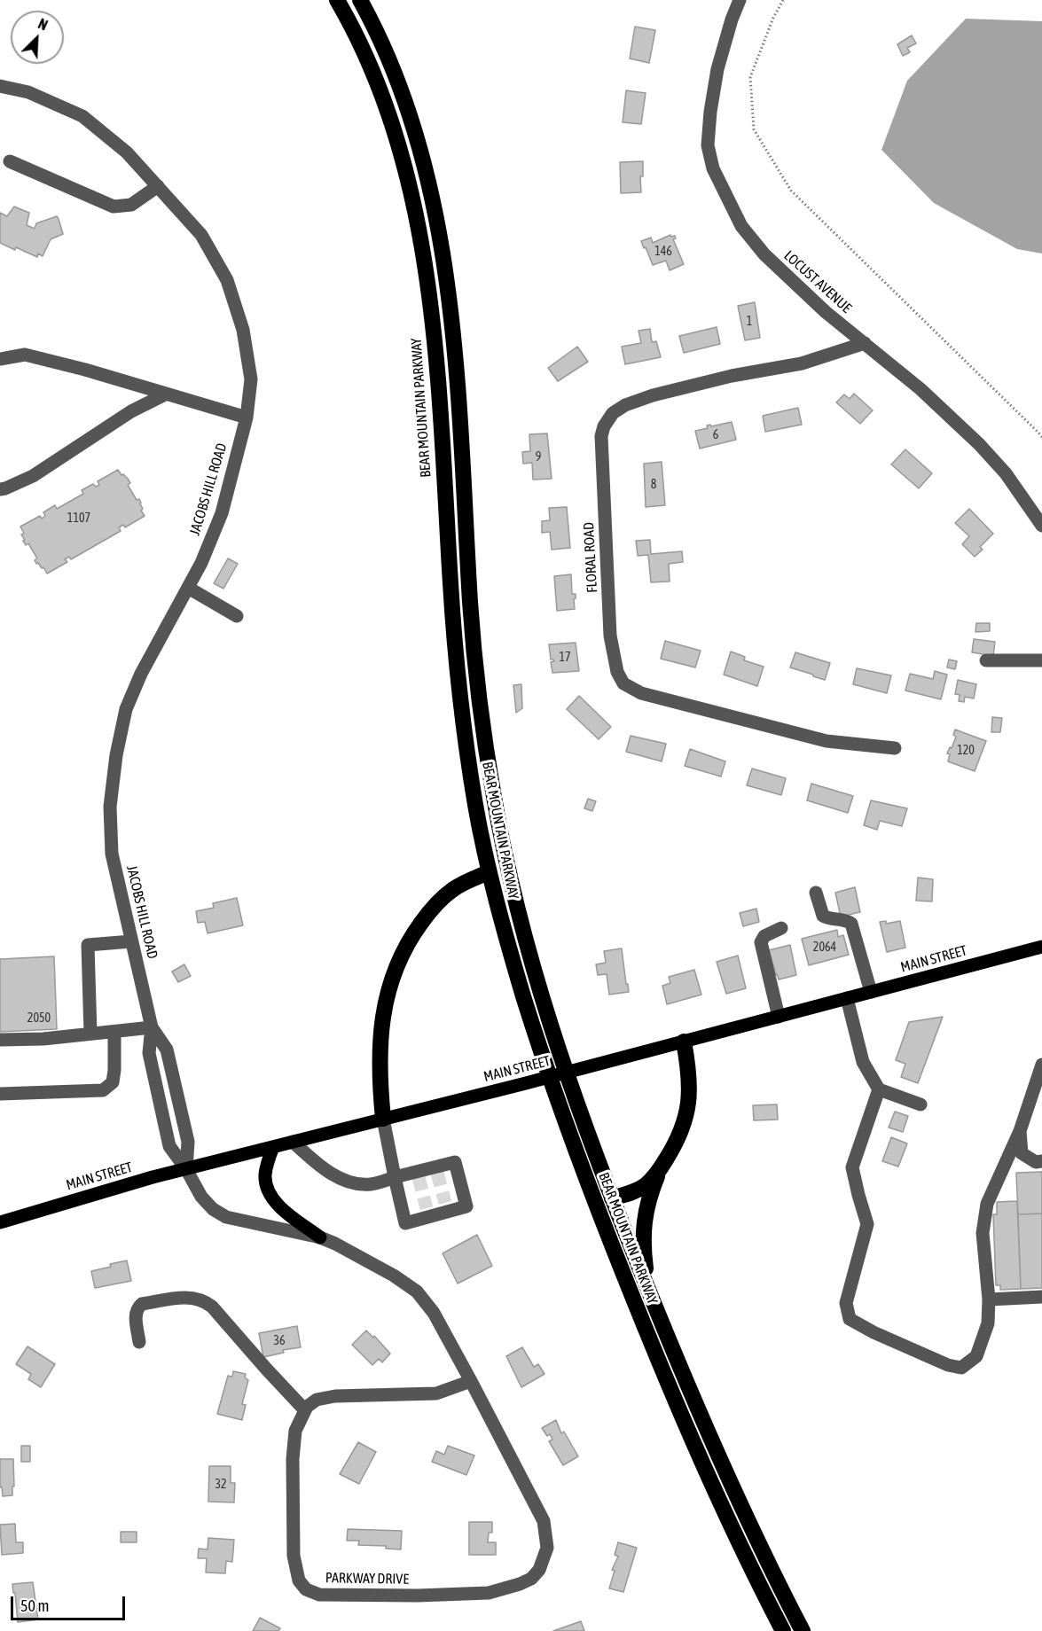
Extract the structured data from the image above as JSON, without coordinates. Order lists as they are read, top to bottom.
{
  "streets": {
    "highway": ["BEAR MOUNTAIN PARKWAY"],
    "main road": ["MAIN STREET"],
    "street": [
      "LOCUST AVENUE",
      "JACOBS HILL ROAD",
      "FLORAL ROAD",
      "PARKWAY DRIVE"
    ]
  },
  "crossings": [
    ["LOCUST AVENUE", "FLORAL ROAD"],
    ["JACOBS HILL ROAD", "MAIN STREET"],
    ["JACOBS HILL ROAD", "PARKWAY DRIVE"],
    ["MAIN STREET", "PARKWAY DRIVE"]
  ],
  "house_numbers": [
    "146",
    "1",
    "6",
    "9",
    "8",
    "1107",
    "17",
    "120",
    "2064",
    "2050",
    "36",
    "32"
  ],
  "scale_bar": "50 m",
  "north": "top right"
}
